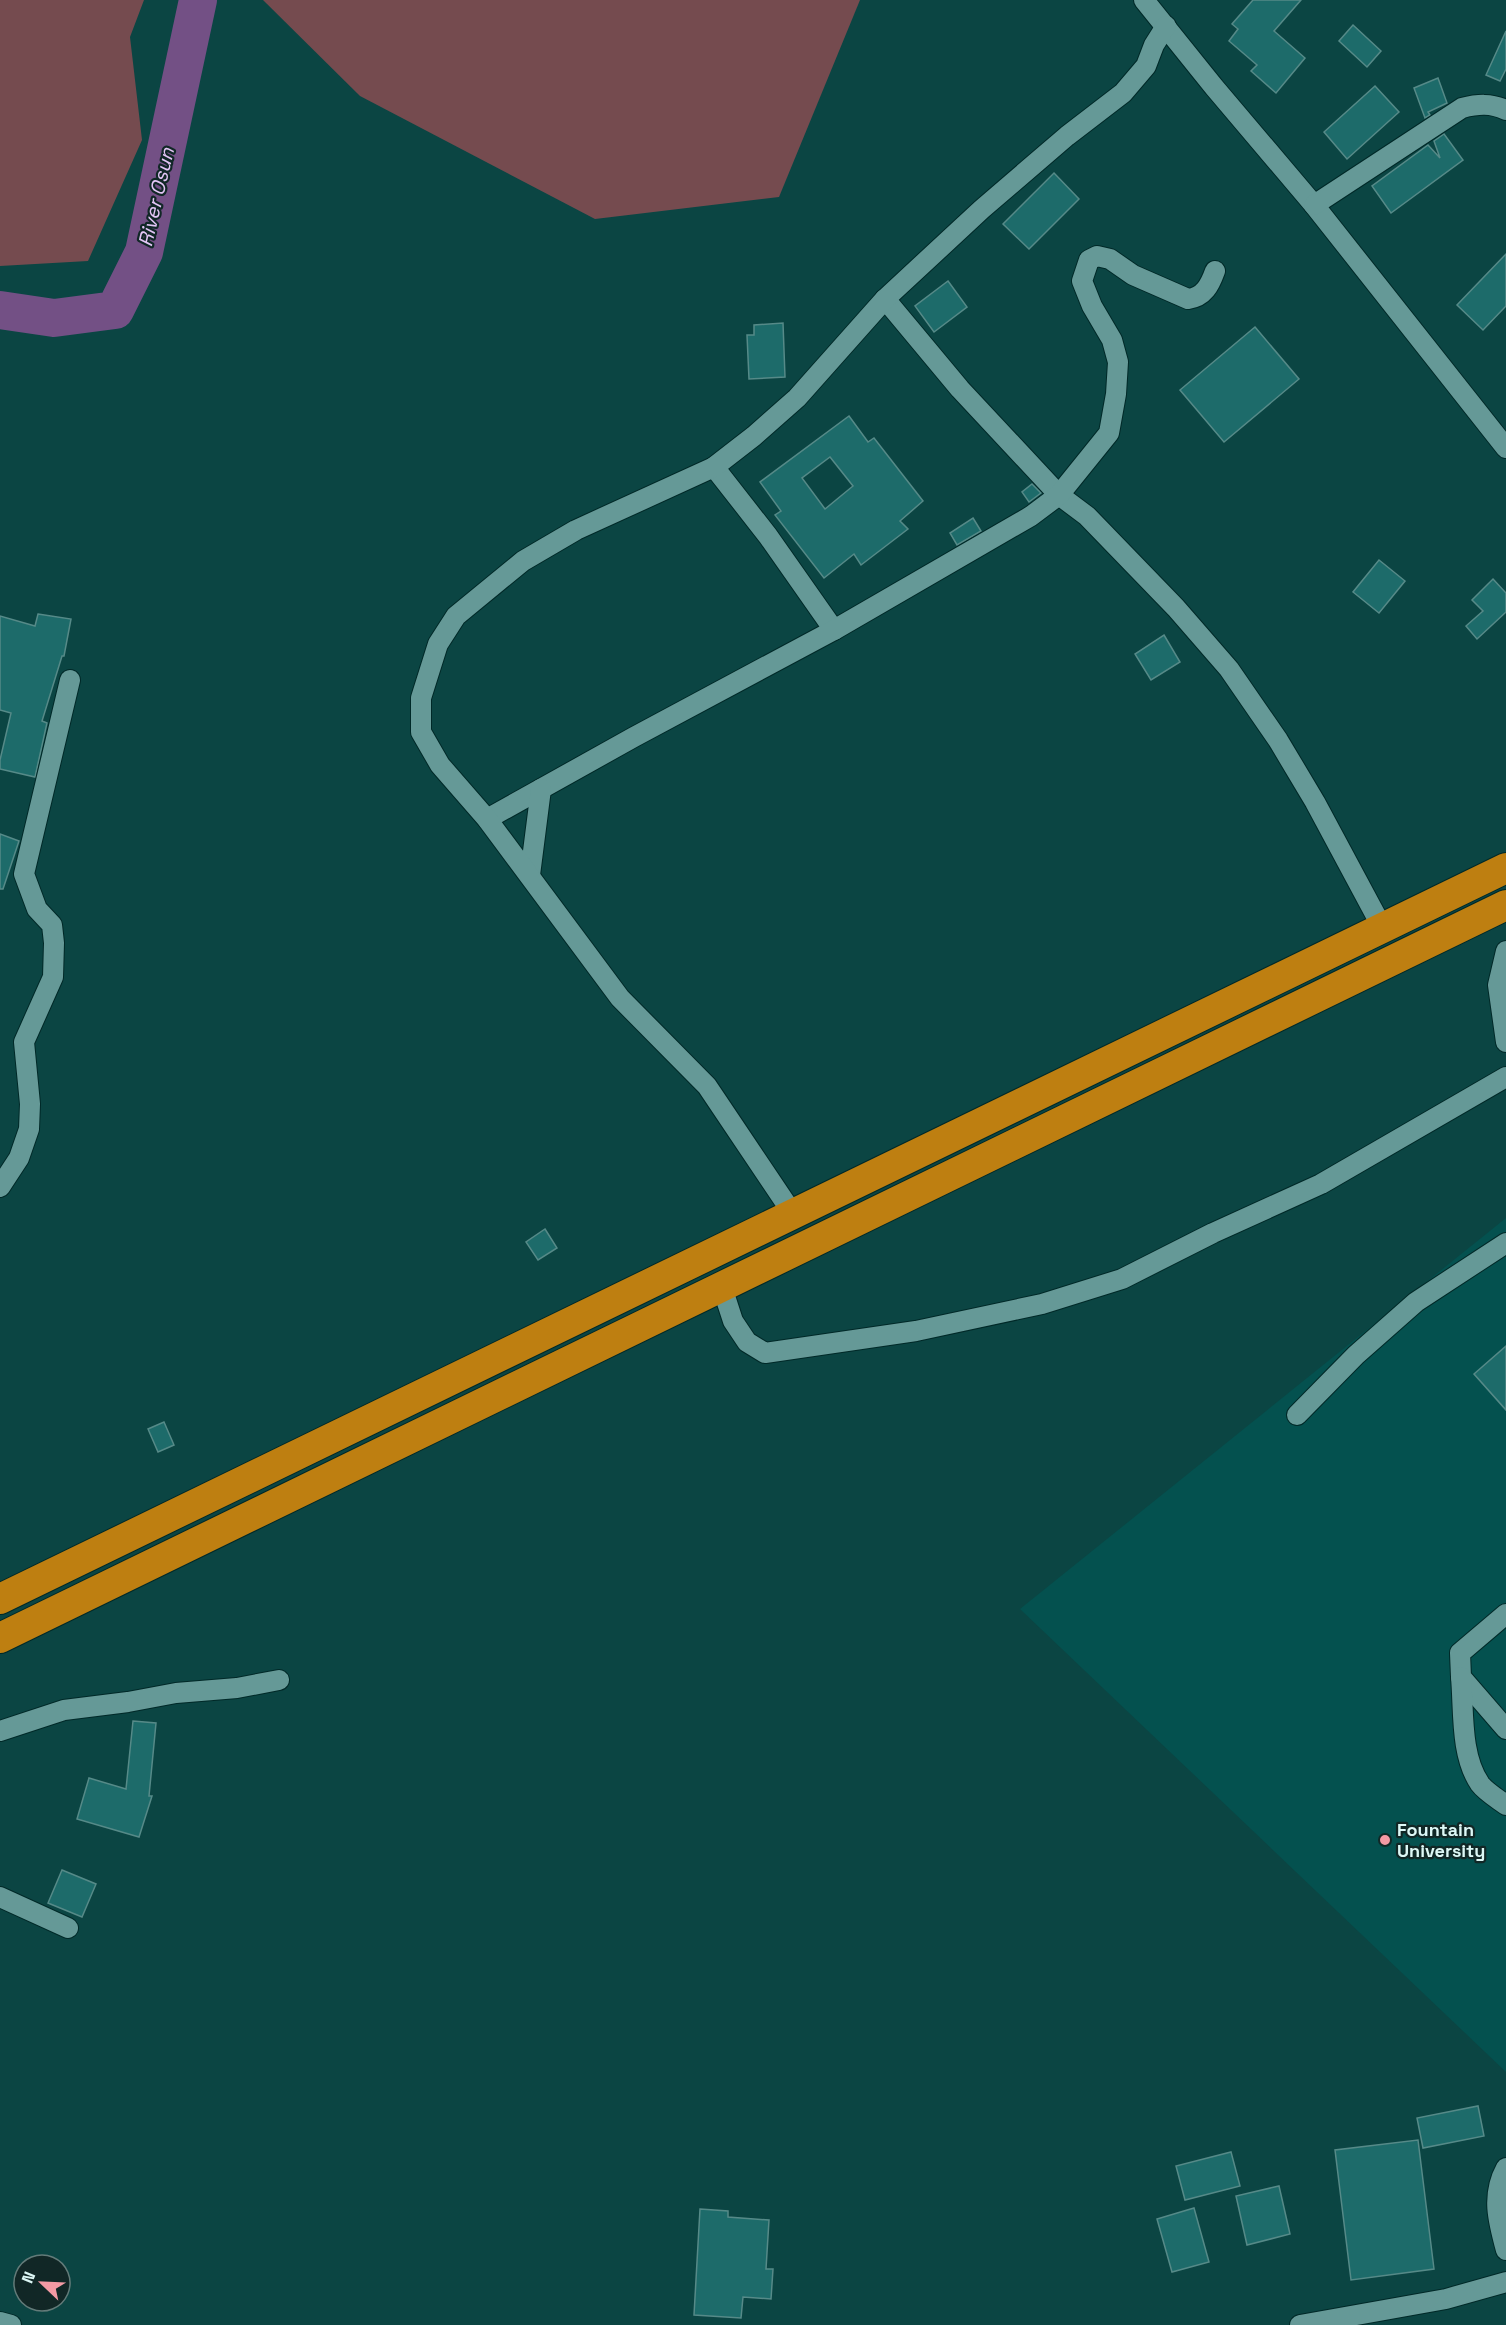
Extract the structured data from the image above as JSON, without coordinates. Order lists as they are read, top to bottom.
{
  "water": ["River Osun"],
  "places": ["Fountain University"],
  "north": "top left"
}
